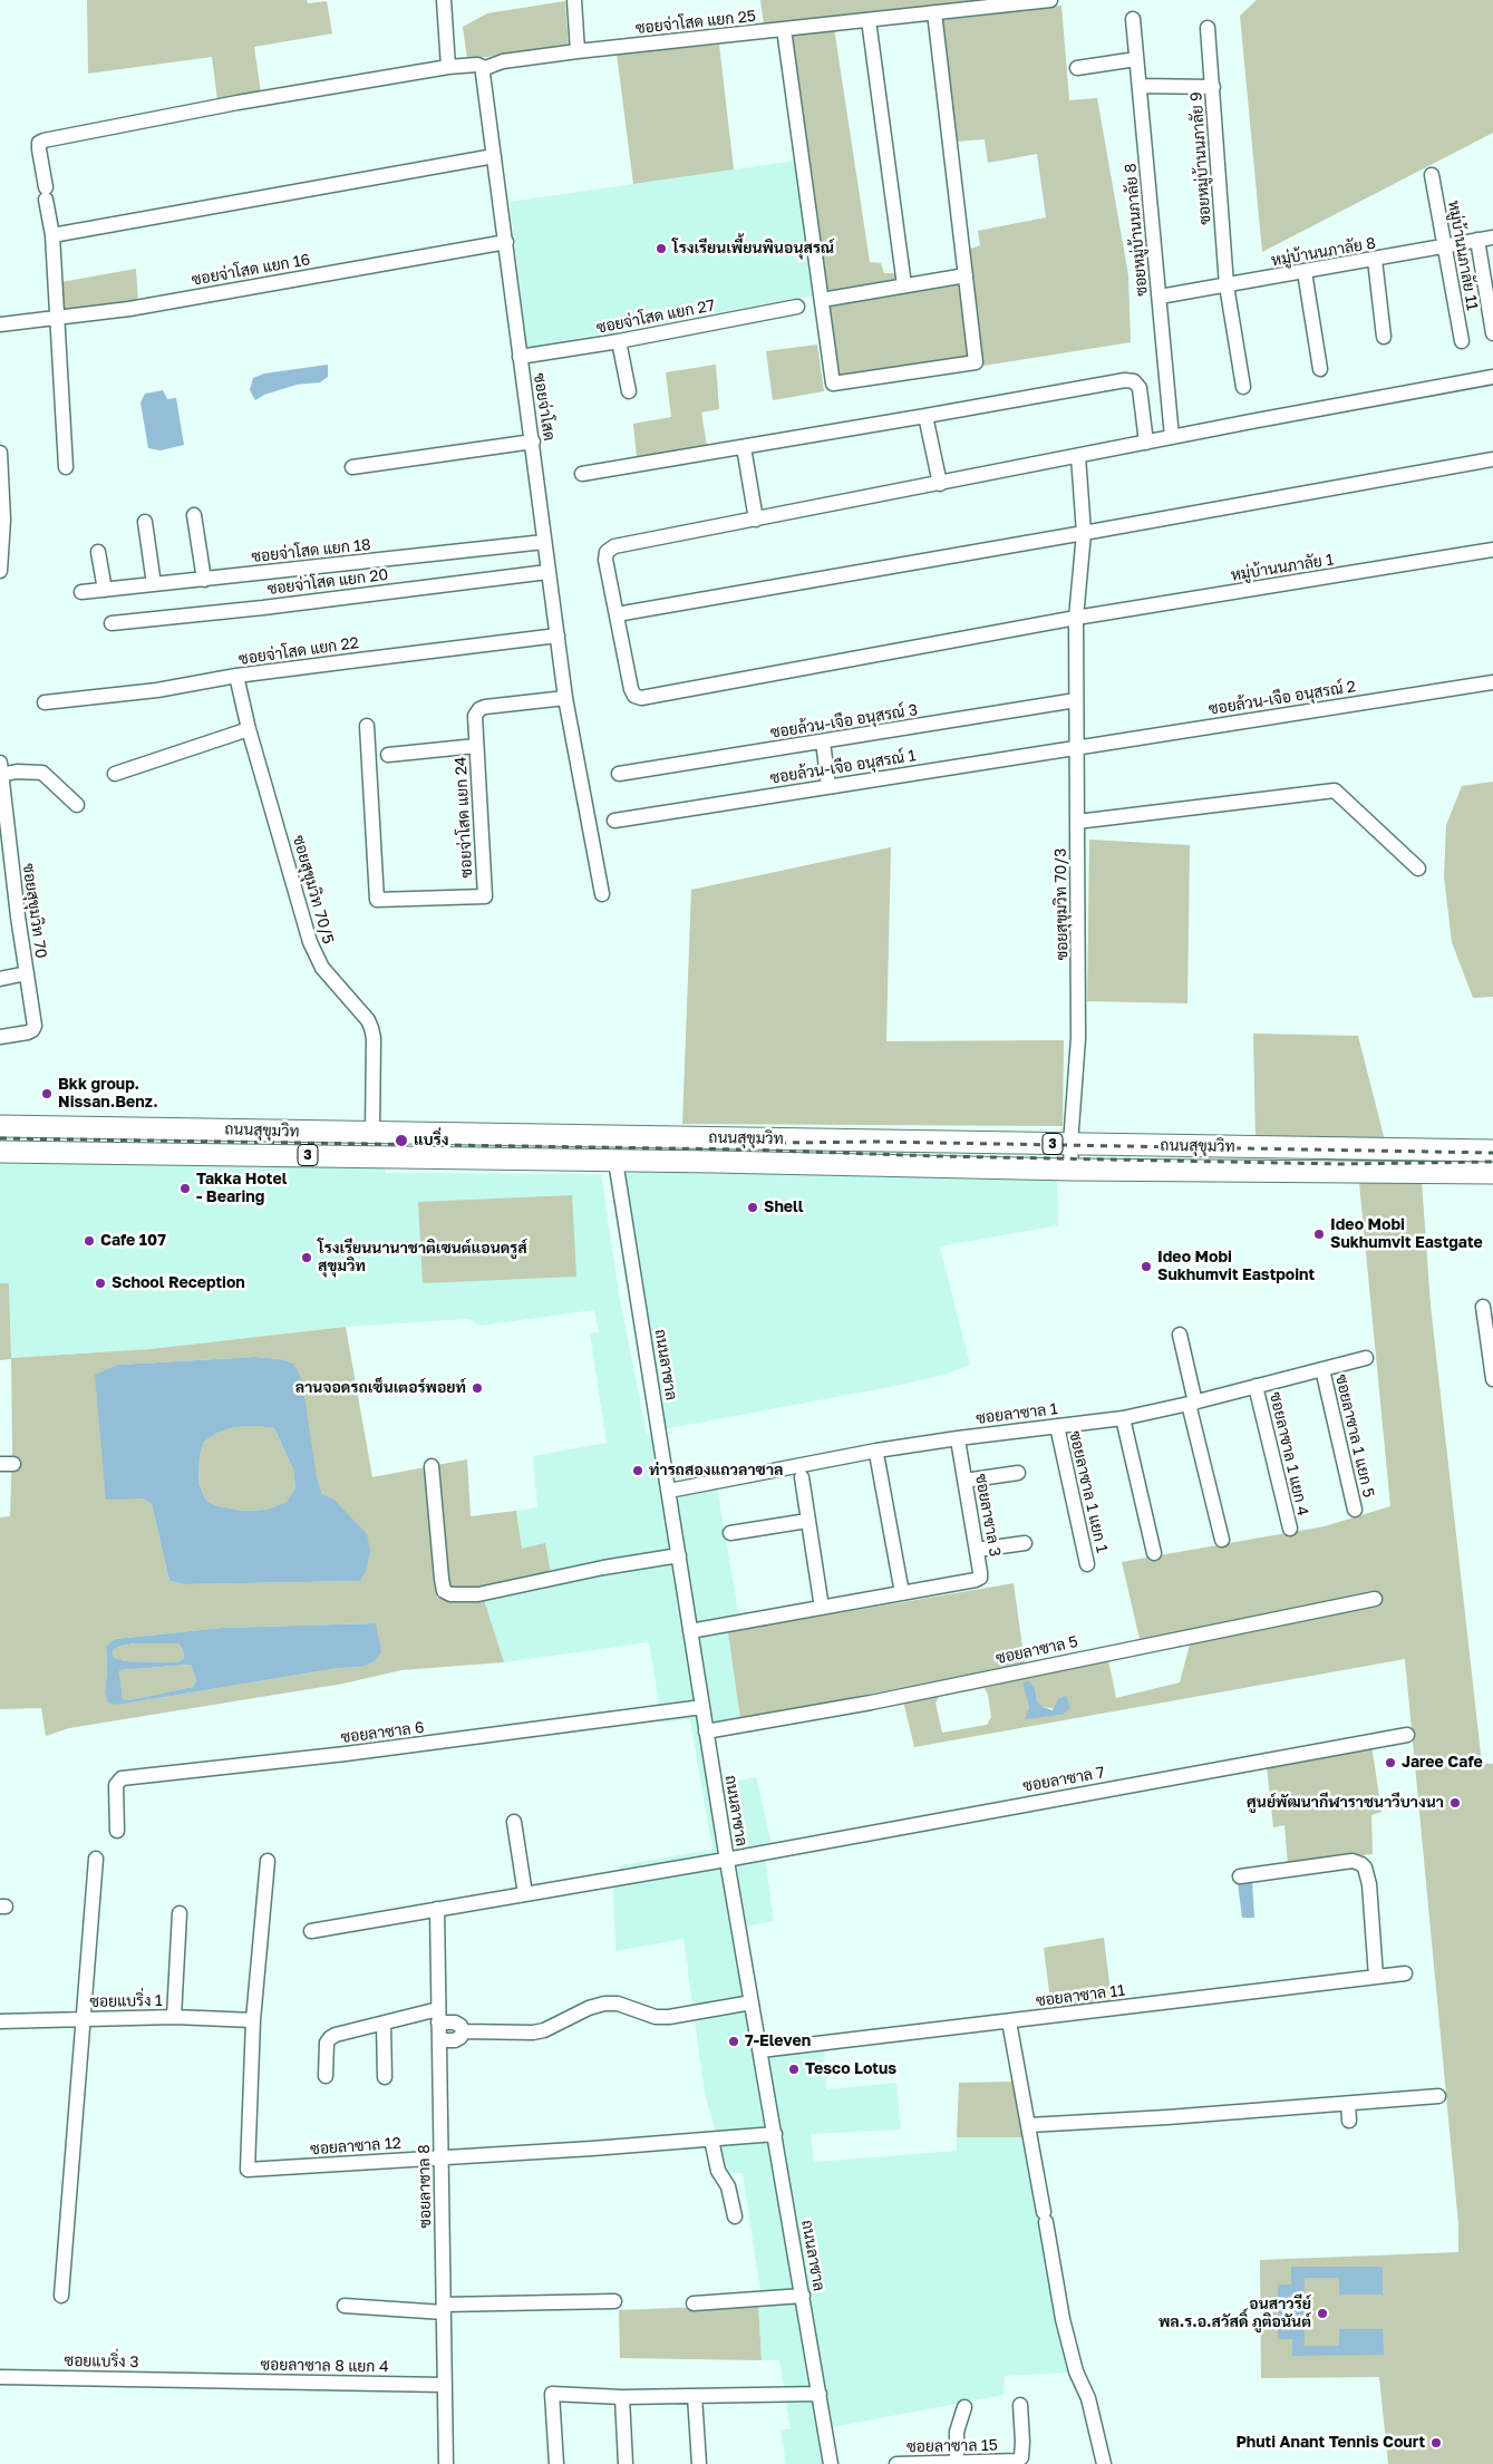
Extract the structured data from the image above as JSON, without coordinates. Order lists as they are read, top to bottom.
{
  "streets": {
    "highway": ["ถนนสุขุมวิท", "3"],
    "street": [
      "ซอยจ่าโสด แยก 25",
      "ซอยหมู่บ้านนภาลัย 9",
      "ซอยหมู่บ้านนภาลัย 8",
      "หมู่บ้านนภาลัย 8",
      "หมู่บ้านนภาลัย 11",
      "ซอยจ่าโสด แยก 16",
      "ซอยจ่าโสด แยก 27",
      "ซอยจ่าโสด",
      "ซอยจ่าโสด แยก 18",
      "หมู่บ้านนภาลัย 1",
      "ซอยจ่าโสด แยก 20",
      "ซอยจ่าโสด แยก 22",
      "ซอยล้วน-เจือ อนุสรณ์ 2",
      "ซอยล้วน-เจือ อนุสรณ์ 3",
      "ซอยล้วน-เจือ อนุสรณ์ 1",
      "ซอยจ่าโสด แยก 24",
      "ซอยสุขุมวิท 70/5",
      "ซอยสุขุมวิท 70/3",
      "ซอยสุขุมวิท 70",
      "ถนนลาซาล",
      "ซอยลาซาล 1",
      "ซอยลาซาล 1 แยก 5",
      "ซอยลาซาล 1 แยก 4",
      "ซอยลาซาล 1 แยก 1",
      "ซอยลาซาล 3",
      "ซอยลาซาล 5",
      "ซอยลาซาล 6",
      "ซอยลาซาล 7",
      "ซอยลาซาล 11",
      "ซอยแบริ่ง 1",
      "ซอยลาซาล 12",
      "ซอยลาซาล 8",
      "ซอยแบริ่ง 3",
      "ซอยลาซาล 8 แยก 4",
      "ซอยลาซาล 15"
    ]
  },
  "crossings": [
    ["ซอยหมู่บ้านนภาลัย 9", "หมู่บ้านนภาลัย 8"],
    ["ซอยหมู่บ้านนภาลัย 8", "หมู่บ้านนภาลัย 8"],
    ["หมู่บ้านนภาลัย 8", "หมู่บ้านนภาลัย 11"],
    ["ซอยจ่าโสด แยก 16", "ซอยจ่าโสด"],
    ["ซอยจ่าโสด แยก 27", "ซอยจ่าโสด"],
    ["ซอยจ่าโสด", "ซอยจ่าโสด แยก 18"],
    ["ซอยจ่าโสด", "ซอยจ่าโสด แยก 20"],
    ["ซอยจ่าโสด", "ซอยจ่าโสด แยก 22"],
    ["ซอยจ่าโสด", "ซอยจ่าโสด แยก 24"],
    ["หมู่บ้านนภาลัย 1", "ซอยสุขุมวิท 70/3"],
    ["ซอยจ่าโสด แยก 22", "ซอยสุขุมวิท 70/5"],
    ["ซอยล้วน-เจือ อนุสรณ์ 2", "ซอยล้วน-เจือ อนุสรณ์ 1"],
    ["ซอยล้วน-เจือ อนุสรณ์ 2", "ซอยสุขุมวิท 70/3"],
    ["ซอยล้วน-เจือ อนุสรณ์ 3", "ซอยสุขุมวิท 70/3"],
    ["ซอยล้วน-เจือ อนุสรณ์ 1", "ซอยสุขุมวิท 70/3"],
    ["ซอยสุขุมวิท 70/5", "ถนนสุขุมวิท"],
    ["ซอยสุขุมวิท 70/3", "ถนนสุขุมวิท"],
    ["ถนนสุขุมวิท", "ถนนลาซาล"],
    ["ถนนลาซาล", "ซอยลาซาล 1"],
    ["ถนนลาซาล", "ซอยลาซาล 3"],
    ["ถนนลาซาล", "ซอยลาซาล 5"],
    ["ถนนลาซาล", "ซอยลาซาล 6"],
    ["ถนนลาซาล", "ซอยลาซาล 7"],
    ["ถนนลาซาล", "ซอยลาซาล 11"],
    ["ถนนลาซาล", "ซอยลาซาล 12"],
    ["ซอยลาซาล 1", "ซอยลาซาล 1 แยก 5"],
    ["ซอยลาซาล 1", "ซอยลาซาล 1 แยก 4"],
    ["ซอยลาซาล 1", "ซอยลาซาล 1 แยก 1"],
    ["ซอยแบริ่ง 1", "ซอยลาซาล 12"],
    ["ซอยลาซาล 12", "ซอยลาซาล 8"],
    ["ซอยลาซาล 8", "ซอยลาซาล 8 แยก 4"],
    ["ซอยแบริ่ง 3", "ซอยลาซาล 8 แยก 4"]
  ],
  "places": [
    "โรงเรียนเพี้ยนพินอนุสรณ์",
    "Bkk group. Nissan.Benz.",
    "แบริ่ง",
    "Takka Hotel - Bearing",
    "Shell",
    "Ideo Mobi Sukhumvit Eastgate",
    "Cafe 107",
    "โรงเรียนนานาชาติเซนต์แอนดรูส์ สุขุมวิท",
    "Ideo Mobi Sukhumvit Eastpoint",
    "School Reception",
    "ลานจอดรถเซ็นเตอร์พอยท์",
    "ท่ารถสองแถวลาซาล",
    "Jaree Cafe",
    "ศูนย์พัฒนากีฬาราชนาวีบางนา",
    "7-Eleven",
    "Tesco Lotus",
    "อนุสาวรีย์ พล.ร.อ.สวัสดิ์ ภูติอนันต์",
    "Phuti Anant Tennis Court"
  ]
}
